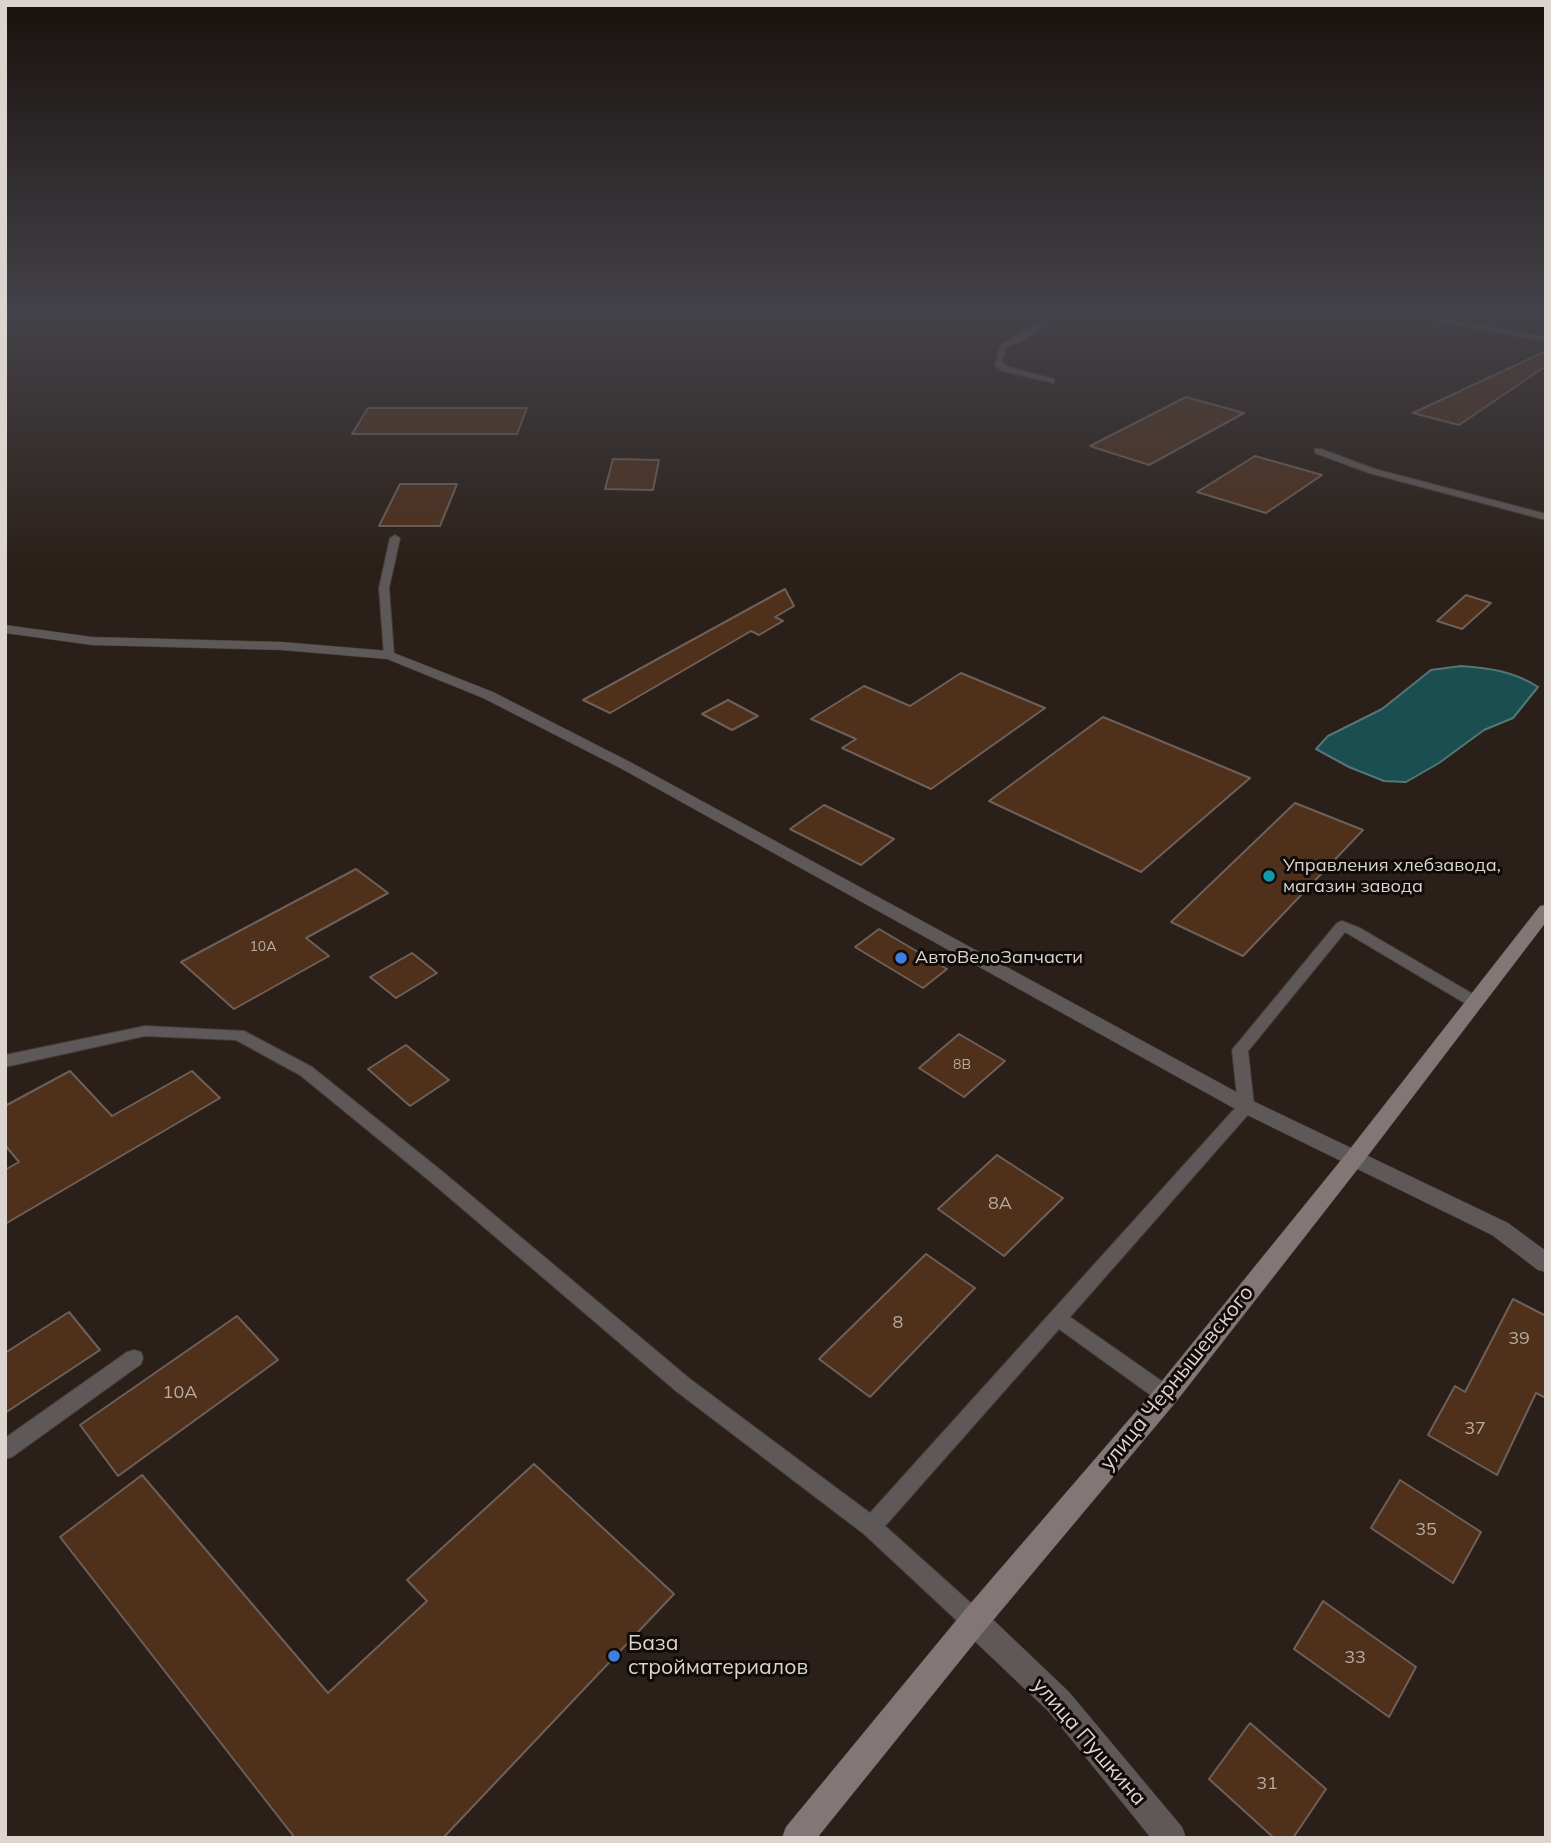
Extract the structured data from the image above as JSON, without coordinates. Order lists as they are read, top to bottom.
{
  "streets": {
    "main road": ["улица Чернышевского"],
    "street": ["улица Пушкина"]
  },
  "crossings": [
    ["улица Чернышевского", "улица Пушкина"]
  ],
  "places": ["Управления хлебзавода, магазин завода", "АвтоВелоЗапчасти", "База стройматериалов"],
  "house_numbers": [
    "10А",
    "8В",
    "8А",
    "8",
    "39",
    "10А",
    "37",
    "35",
    "33",
    "31"
  ]
}
